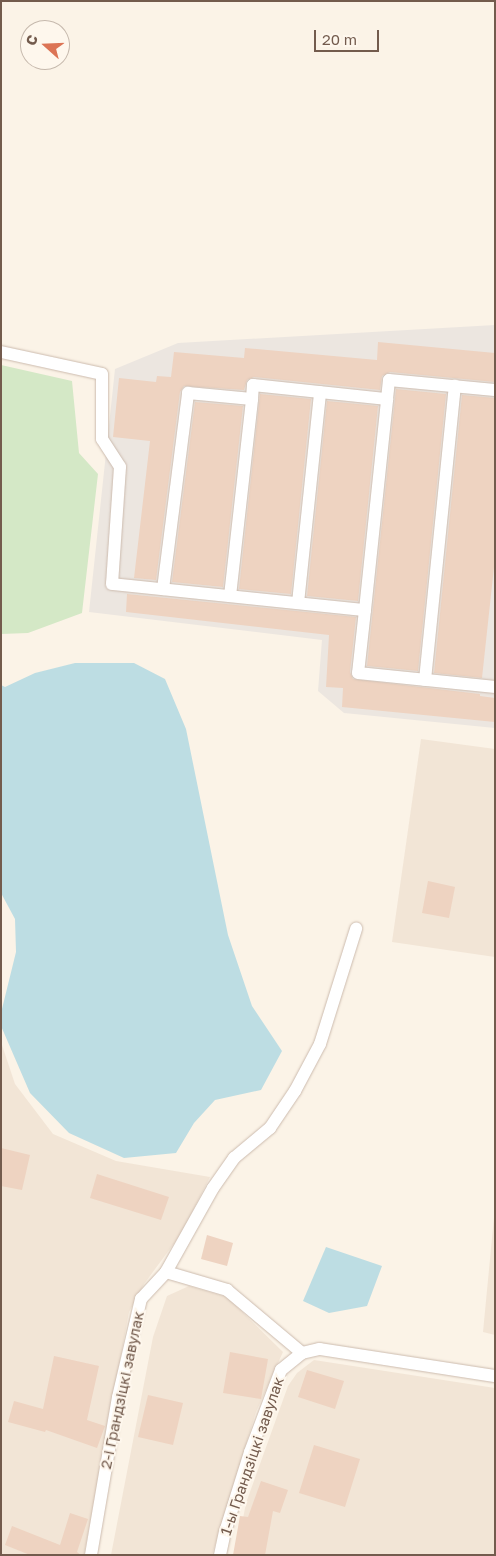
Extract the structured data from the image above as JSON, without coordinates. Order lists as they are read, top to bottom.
{
  "streets": {
    "lane": ["2-і Грандзіцкі завулак", "1-ы Грандзіцкі завулак"]
  },
  "scale_bar": "20 m",
  "north": "left"
}
